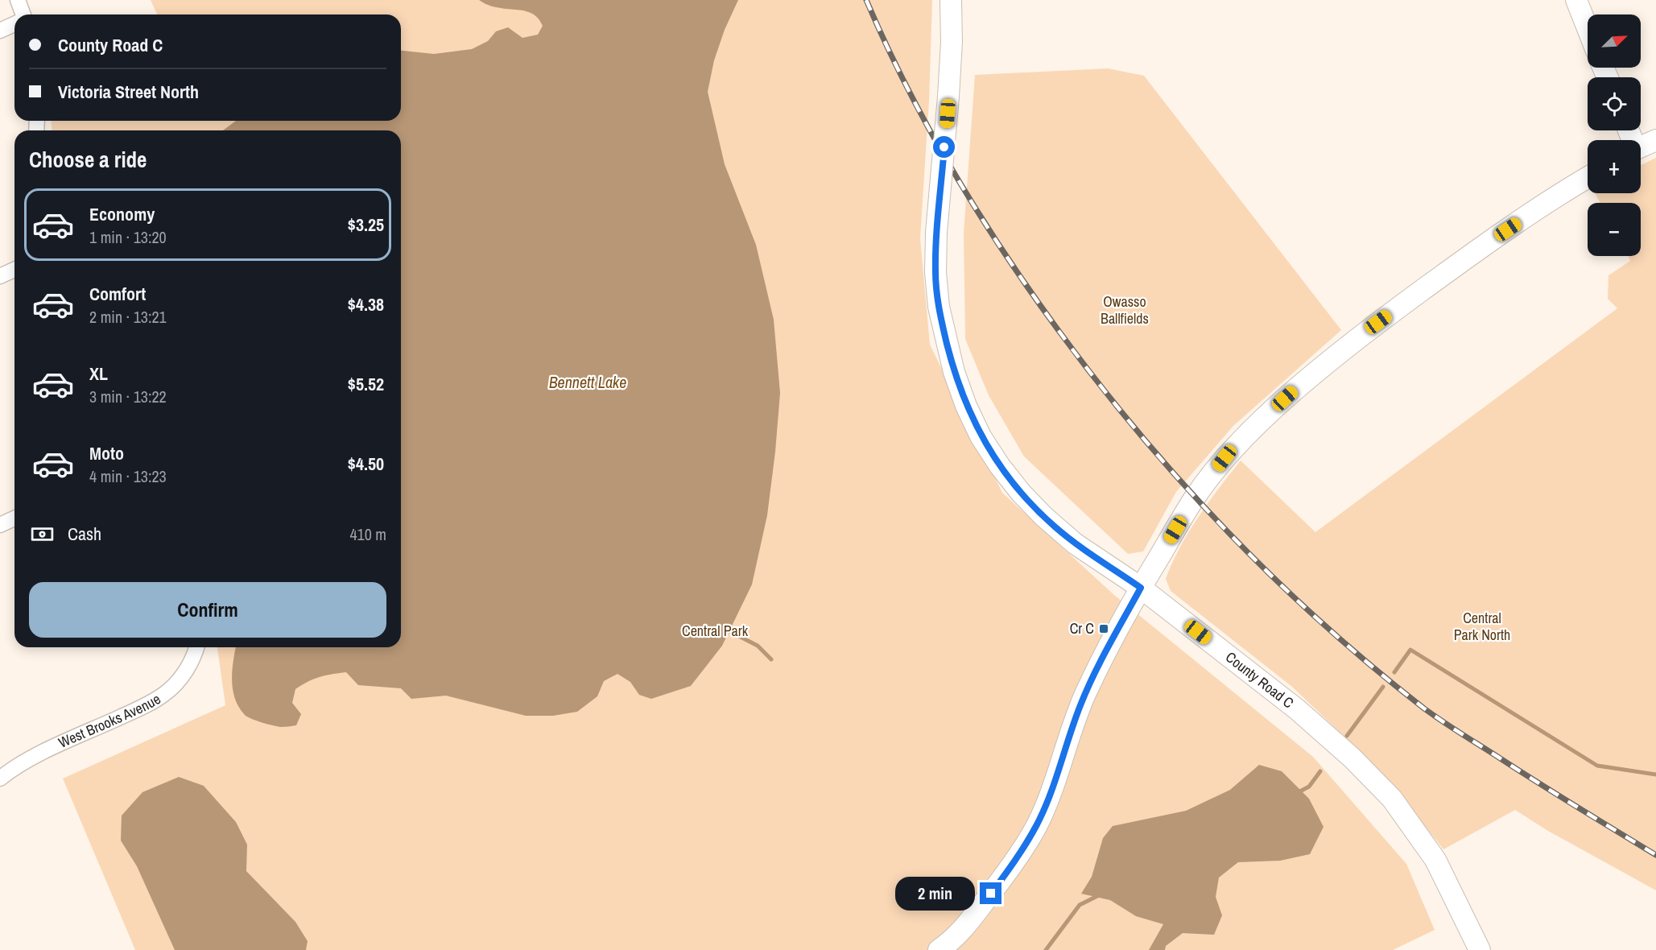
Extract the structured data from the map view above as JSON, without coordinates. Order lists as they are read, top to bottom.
{
  "streets": {
    "street": ["County Road C", "West Brooks Avenue"]
  },
  "water": ["Bennett Lake"],
  "parks": ["Owasso Ballfields", "Central Park North", "Central Park"],
  "places": {
    "transit": ["Cr C"]
  },
  "north": "top right",
  "page": {
    "map_buttons": ["+", "−"],
    "banner": ["County Road C", "Victoria Street North"],
    "heading": "Choose a ride",
    "list": [
      {
        "name": "Economy",
        "note": "1 min · 13:20",
        "value": "$3.25"
      },
      {
        "name": "Comfort",
        "note": "2 min · 13:21",
        "value": "$4.38"
      },
      {
        "name": "XL",
        "note": "3 min · 13:22",
        "value": "$5.52"
      },
      {
        "name": "Moto",
        "note": "4 min · 13:23",
        "value": "$4.50"
      }
    ],
    "pay": ["Cash", "410 m"],
    "buttons": "Confirm",
    "bubble": "2 min"
  }
}
